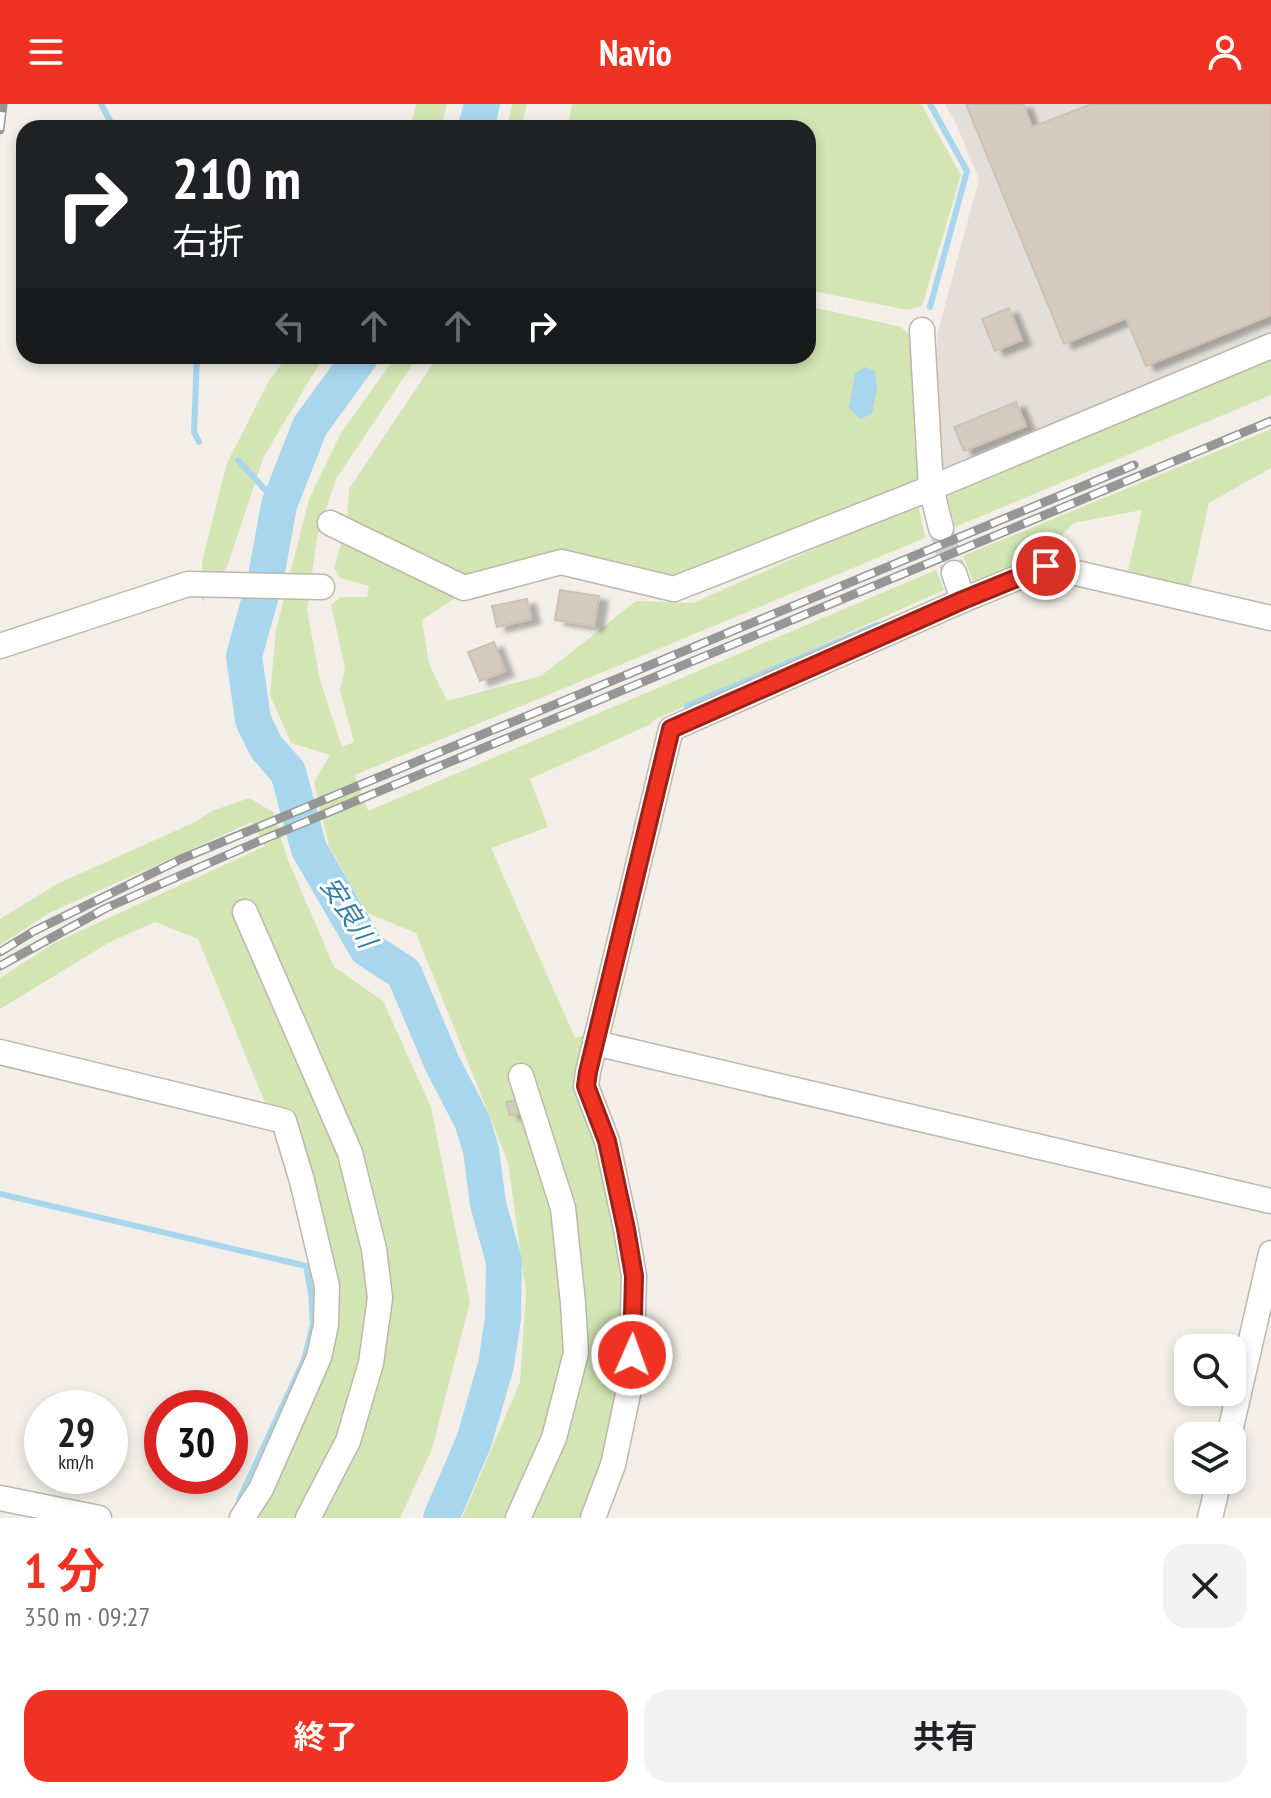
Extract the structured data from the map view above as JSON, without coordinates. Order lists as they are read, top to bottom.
{
  "water": ["安良川"],
  "page": {
    "header": "Navio",
    "turn": ["210 m", "右折"],
    "speed": "29 km/h",
    "limit": "30",
    "heading": ["1 分", "350 m · 09:27"],
    "buttons": ["終了", "共有"]
  }
}
